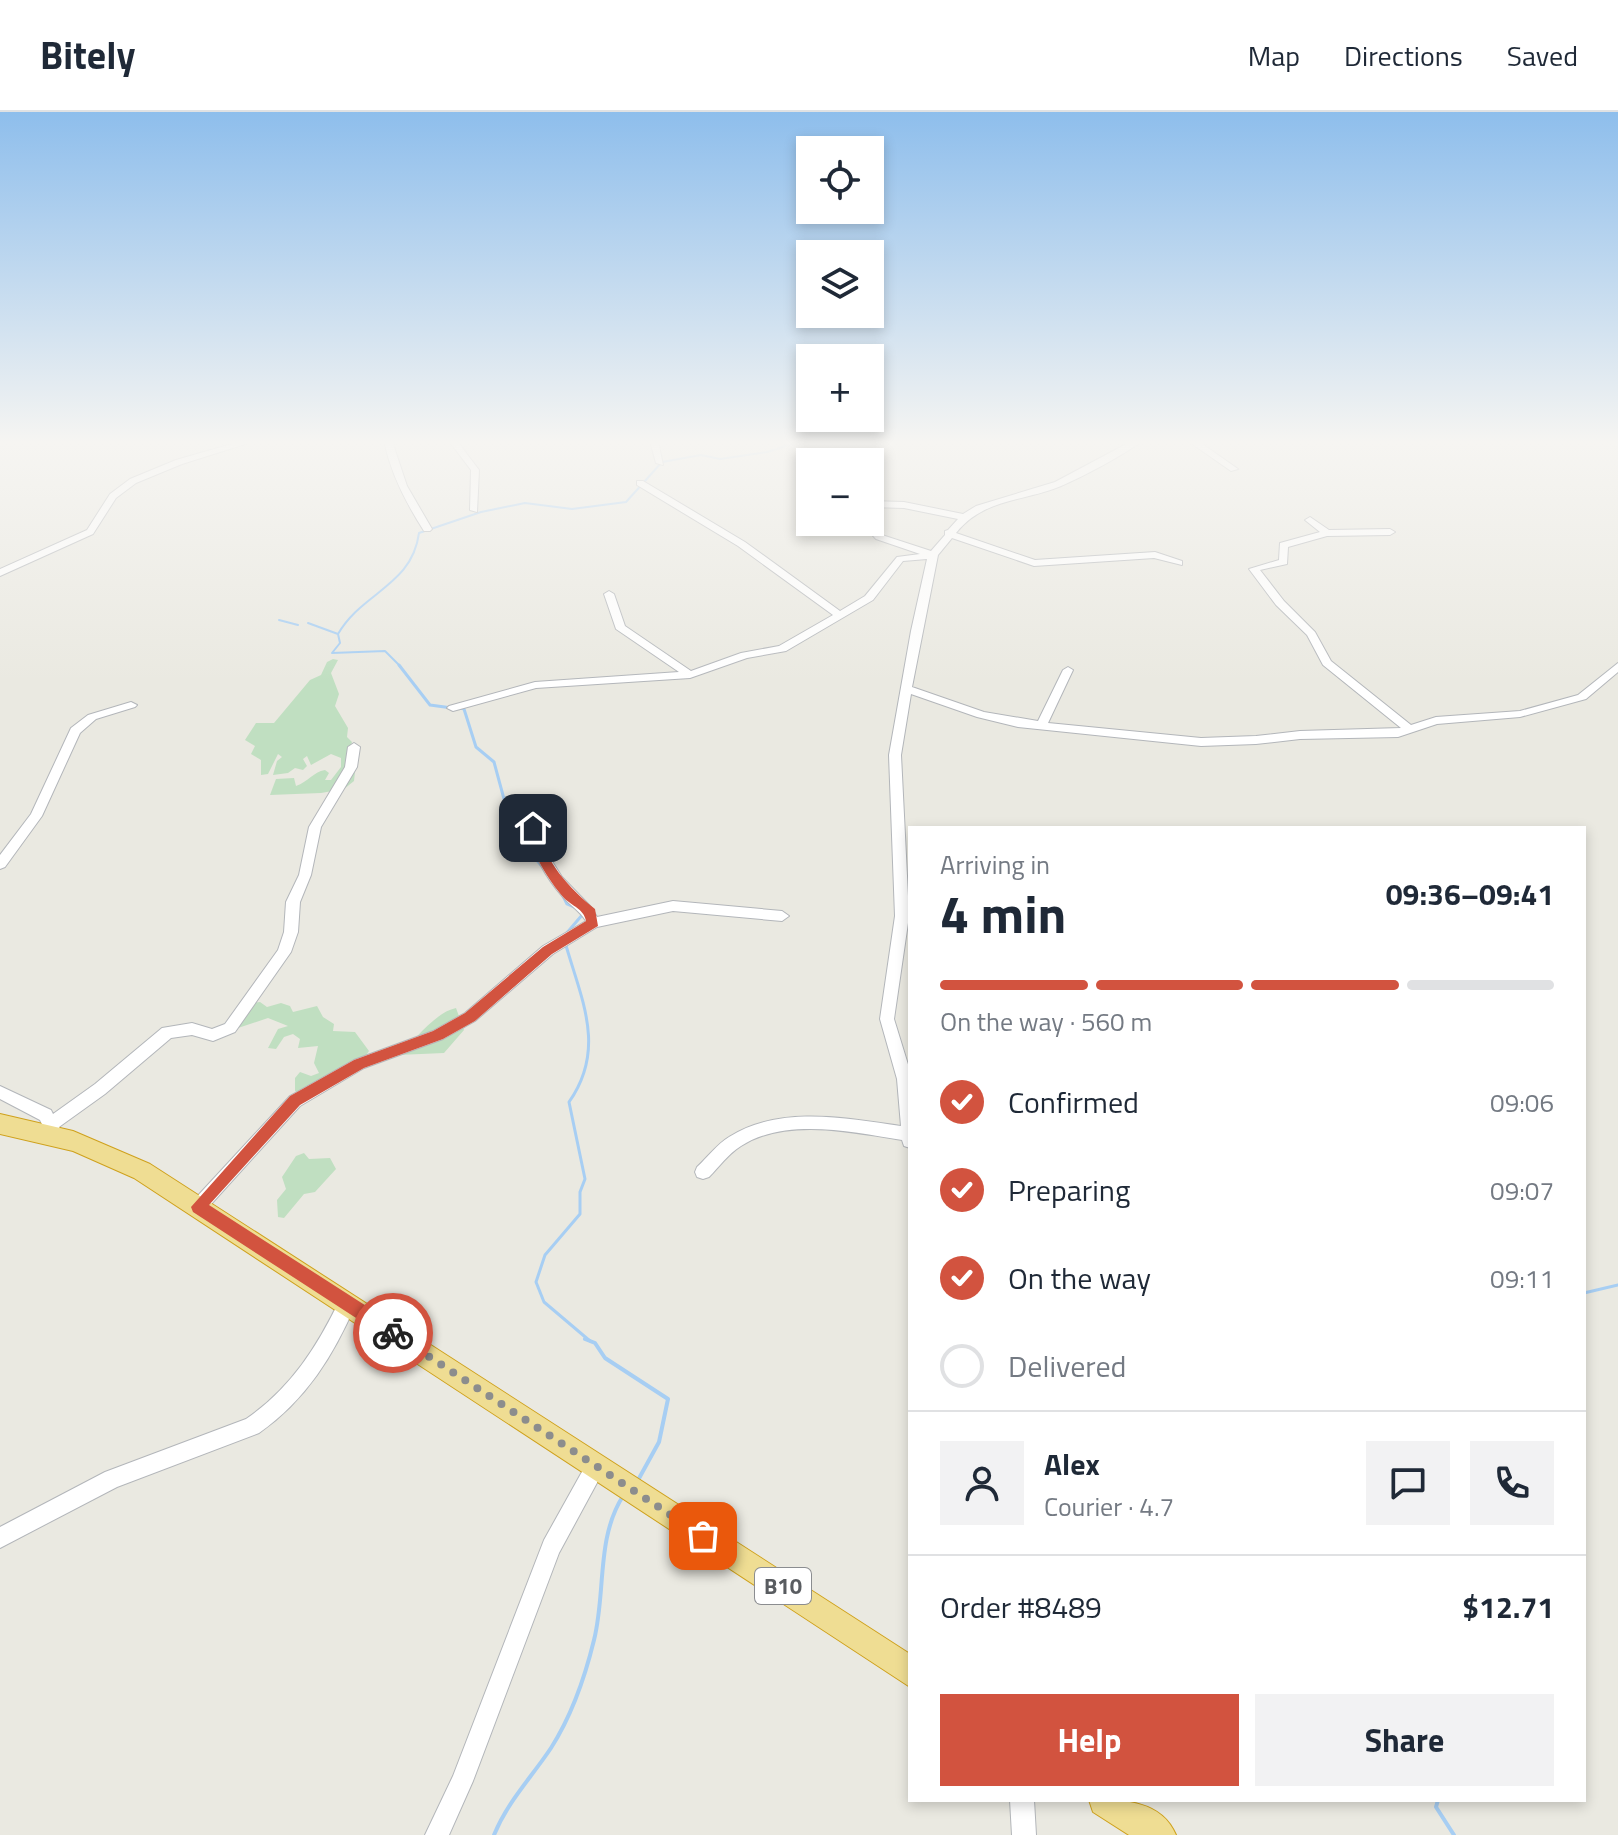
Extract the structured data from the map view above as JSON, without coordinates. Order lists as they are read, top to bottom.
{
  "streets": {
    "highway": ["B10"]
  },
  "page": {
    "header": "Bitely",
    "nav": ["Map", "Directions", "Saved"],
    "map_buttons": ["+", "−"],
    "heading": ["4 min", "Arriving in", "09:36–09:41"],
    "panel": [
      "Alex",
      "Courier · 4.7",
      "Order #8489",
      "$12.71"
    ],
    "bar": "On the way · 560 m",
    "list": [
      ["Confirmed", "09:06"],
      ["Preparing", "09:07"],
      ["On the way", "09:11"],
      "Delivered"
    ],
    "buttons": ["Help", "Share"]
  }
}
